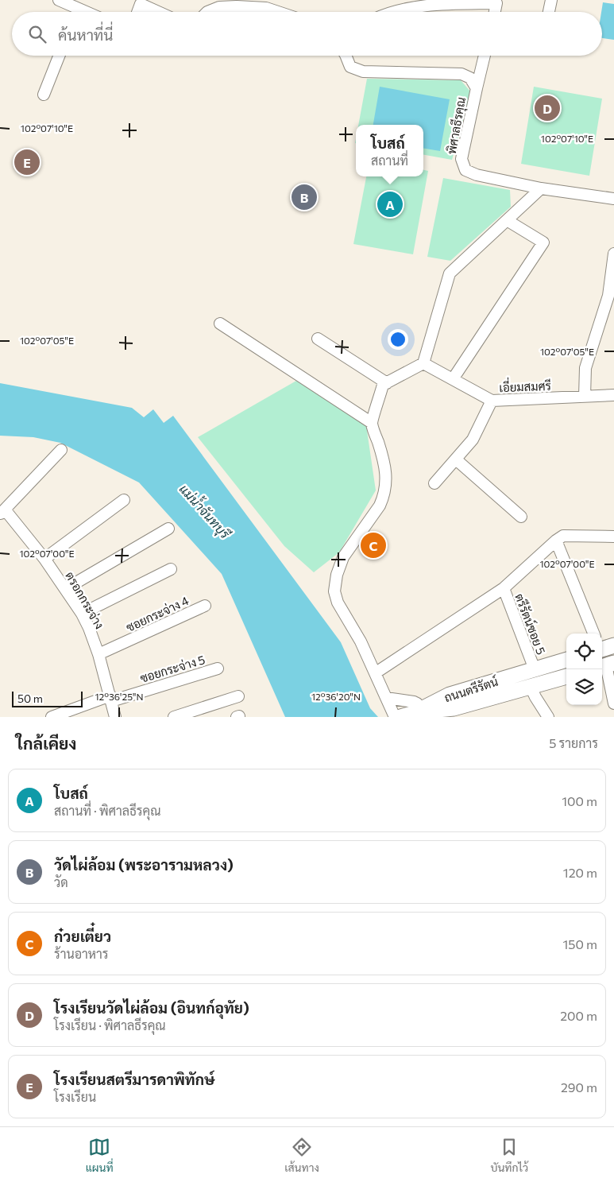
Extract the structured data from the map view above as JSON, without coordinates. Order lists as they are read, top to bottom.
{
  "streets": {
    "main road": ["ถนนตรีรัตน์"],
    "street": [
      "พิศาลธีรคุณ",
      "เอี่ยมสมศรี",
      "ตรอกกระจ่าง",
      "ซอยกระจ่าง 4",
      "ตรีรัตน์ซอย 5",
      "ซอยกระจ่าง 5"
    ]
  },
  "crossings": [
    ["ตรอกกระจ่าง", "ซอยกระจ่าง 4"],
    ["ตรอกกระจ่าง", "ซอยกระจ่าง 5"],
    ["ตรีรัตน์ซอย 5", "ถนนตรีรัตน์"]
  ],
  "water": ["แม่น้ำจันทบุรี"],
  "scale_bar": "50 m",
  "page": {
    "search": "ค้นหาที่นี่",
    "pins": [
      "D",
      "E",
      "B",
      "A",
      "C"
    ],
    "popup": ["โบสถ์", "สถานที่"],
    "scale": "50 m",
    "heading": ["ใกล้เคียง", "5 รายการ"],
    "list": [
      {
        "mark": "A",
        "name": "โบสถ์",
        "note": "สถานที่ · พิศาลธีรคุณ",
        "value": "100 m"
      },
      {
        "mark": "B",
        "name": "วัดไผ่ล้อม (พระอารามหลวง)",
        "note": "วัด",
        "value": "120 m"
      },
      {
        "mark": "C",
        "name": "ก๋วยเตี๋ยว",
        "note": "ร้านอาหาร",
        "value": "150 m"
      },
      {
        "mark": "D",
        "name": "โรงเรียนวัดไผ่ล้อม (อินทก์อุทัย)",
        "note": "โรงเรียน · พิศาลธีรคุณ",
        "value": "200 m"
      },
      {
        "mark": "E",
        "name": "โรงเรียนสตรีมารดาพิทักษ์",
        "note": "โรงเรียน",
        "value": "290 m"
      }
    ],
    "nav": ["แผนที่", "เส้นทาง", "บันทึกไว้"]
  },
  "coordinates": [
    "102°07'10\"E",
    "102°07'05\"E",
    "102°07'00\"E",
    "12°36'25\"N",
    "12°36'20\"N"
  ]
}
